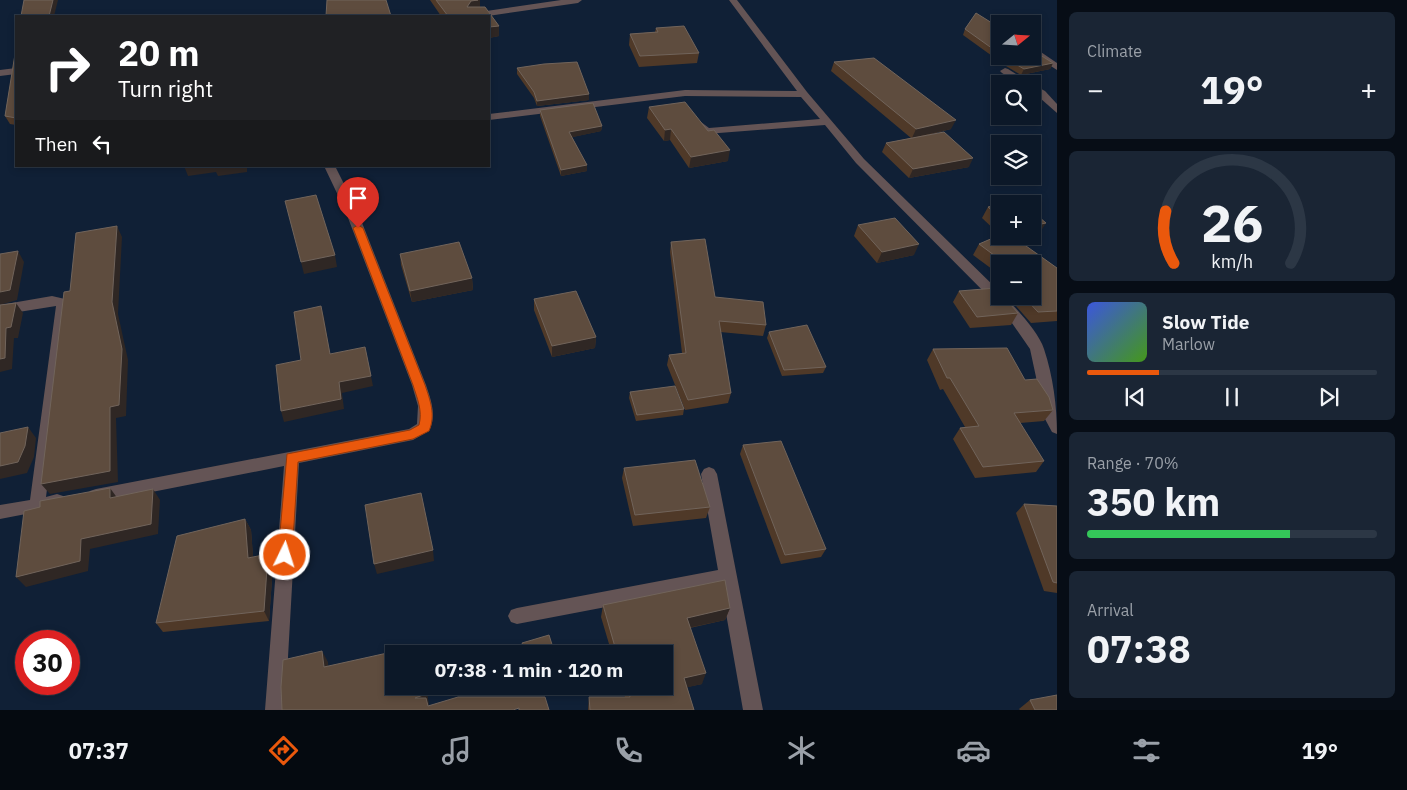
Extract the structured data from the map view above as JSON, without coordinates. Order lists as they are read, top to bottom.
{
  "north": "right",
  "page": {
    "tile": [
      "Climate",
      ["Range · 70%", "350 km"],
      ["Arrival", "07:38"]
    ],
    "map_buttons": ["+", "−"],
    "turn": ["20 m", "Turn right"],
    "heat": ["−", "19°", "+"],
    "then": "Then",
    "song": ["Slow Tide", "Marlow"],
    "limit": "30",
    "trip": "07:38 · 1 min · 120 m",
    "tabs": ["07:37", "19°"],
    "gauge": ["26", "km/h"]
  }
}
